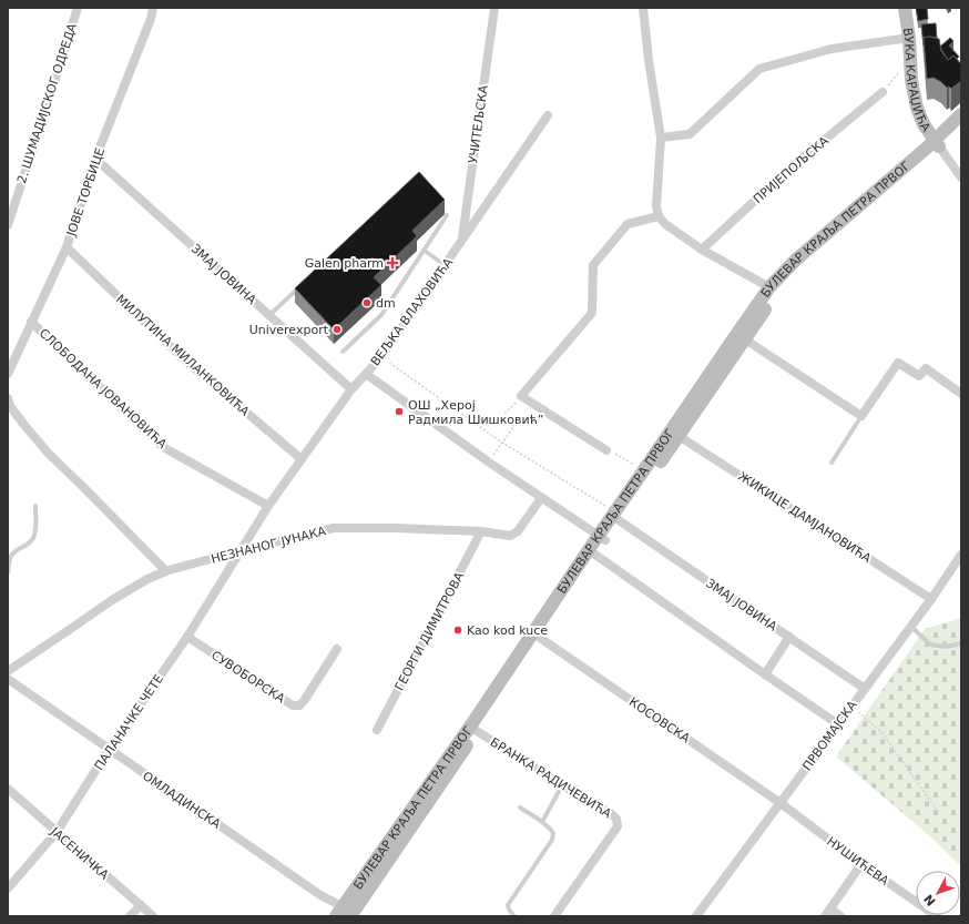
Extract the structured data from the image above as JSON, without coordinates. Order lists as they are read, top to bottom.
{
  "streets": {
    "main road": ["ВУКА КАРАЏИЋА", "БУЛЕВАР КРАЉА ПЕТРА ПРВОГ"],
    "street": [
      "2. ШУМАДИЈСКОГ ОДРЕДА",
      "УЧИТЕЉСКА",
      "ПРИЈЕПОЉСКА",
      "ЈОВЕ ТОРБИЦЕ",
      "ЗМАЈ ЈОВИНА",
      "ВЕЉКА ВЛАХОВИЋА",
      "МИЛУТИНА МИЛАНКОВИЋА",
      "СЛОБОДАНА ЈОВАНОВИЋА",
      "ЖИКИЦЕ ДАМЈАНОВИЋА",
      "НЕЗНАНОГ ЈУНАКА",
      "ГЕОРГИ ДИМИТРОВА",
      "СУВОБОРСКА",
      "КОСОВСКА",
      "ПАЛАНАЧКЕ ЧЕТЕ",
      "ПРВОМАЈСКА",
      "БРАНКА РАДИЧЕВИЋА",
      "ОМЛАДИНСКА",
      "ЈАСЕНИЧКА",
      "НУШИЋЕВА"
    ]
  },
  "crossings": [
    ["ВУКА КАРАЏИЋА", "БУЛЕВАР КРАЉА ПЕТРА ПРВОГ"],
    ["УЧИТЕЉСКА", "ВЕЉКА ВЛАХОВИЋА"],
    ["ЈОВЕ ТОРБИЦЕ", "ЗМАЈ ЈОВИНА"],
    ["ЈОВЕ ТОРБИЦЕ", "МИЛУТИНА МИЛАНКОВИЋА"],
    ["ЈОВЕ ТОРБИЦЕ", "СЛОБОДАНА ЈОВАНОВИЋА"],
    ["БУЛЕВАР КРАЉА ПЕТРА ПРВОГ", "ЗМАЈ ЈОВИНА"],
    ["БУЛЕВАР КРАЉА ПЕТРА ПРВОГ", "ЖИКИЦЕ ДАМЈАНОВИЋА"],
    ["БУЛЕВАР КРАЉА ПЕТРА ПРВОГ", "КОСОВСКА"],
    ["БУЛЕВАР КРАЉА ПЕТРА ПРВОГ", "БРАНКА РАДИЧЕВИЋА"],
    ["БУЛЕВАР КРАЉА ПЕТРА ПРВОГ", "ОМЛАДИНСКА"],
    ["ЗМАЈ ЈОВИНА", "ВЕЉКА ВЛАХОВИЋА"],
    ["ЗМАЈ ЈОВИНА", "ПРВОМАЈСКА"],
    ["ВЕЉКА ВЛАХОВИЋА", "МИЛУТИНА МИЛАНКОВИЋА"],
    ["ВЕЉКА ВЛАХОВИЋА", "СЛОБОДАНА ЈОВАНОВИЋА"],
    ["ВЕЉКА ВЛАХОВИЋА", "НЕЗНАНОГ ЈУНАКА"],
    ["ВЕЉКА ВЛАХОВИЋА", "ПАЛАНАЧКЕ ЧЕТЕ"],
    ["ЖИКИЦЕ ДАМЈАНОВИЋА", "ПРВОМАЈСКА"],
    ["НЕЗНАНОГ ЈУНАКА", "ГЕОРГИ ДИМИТРОВА"],
    ["НЕЗНАНОГ ЈУНАКА", "ПАЛАНАЧКЕ ЧЕТЕ"],
    ["СУВОБОРСКА", "ПАЛАНАЧКЕ ЧЕТЕ"],
    ["КОСОВСКА", "ПРВОМАЈСКА"],
    ["КОСОВСКА", "НУШИЋЕВА"],
    ["ПАЛАНАЧКЕ ЧЕТЕ", "ОМЛАДИНСКА"],
    ["ПАЛАНАЧКЕ ЧЕТЕ", "ЈАСЕНИЧКА"],
    ["ПРВОМАЈСКА", "НУШИЋЕВА"]
  ],
  "places": {
    "health": ["Galen pharm"],
    "other": [
      "dm",
      "Univerexport",
      "ОШ „Херој Радмила Шишковић”",
      "Kao kod kuce"
    ]
  },
  "north": "bottom left"
}
